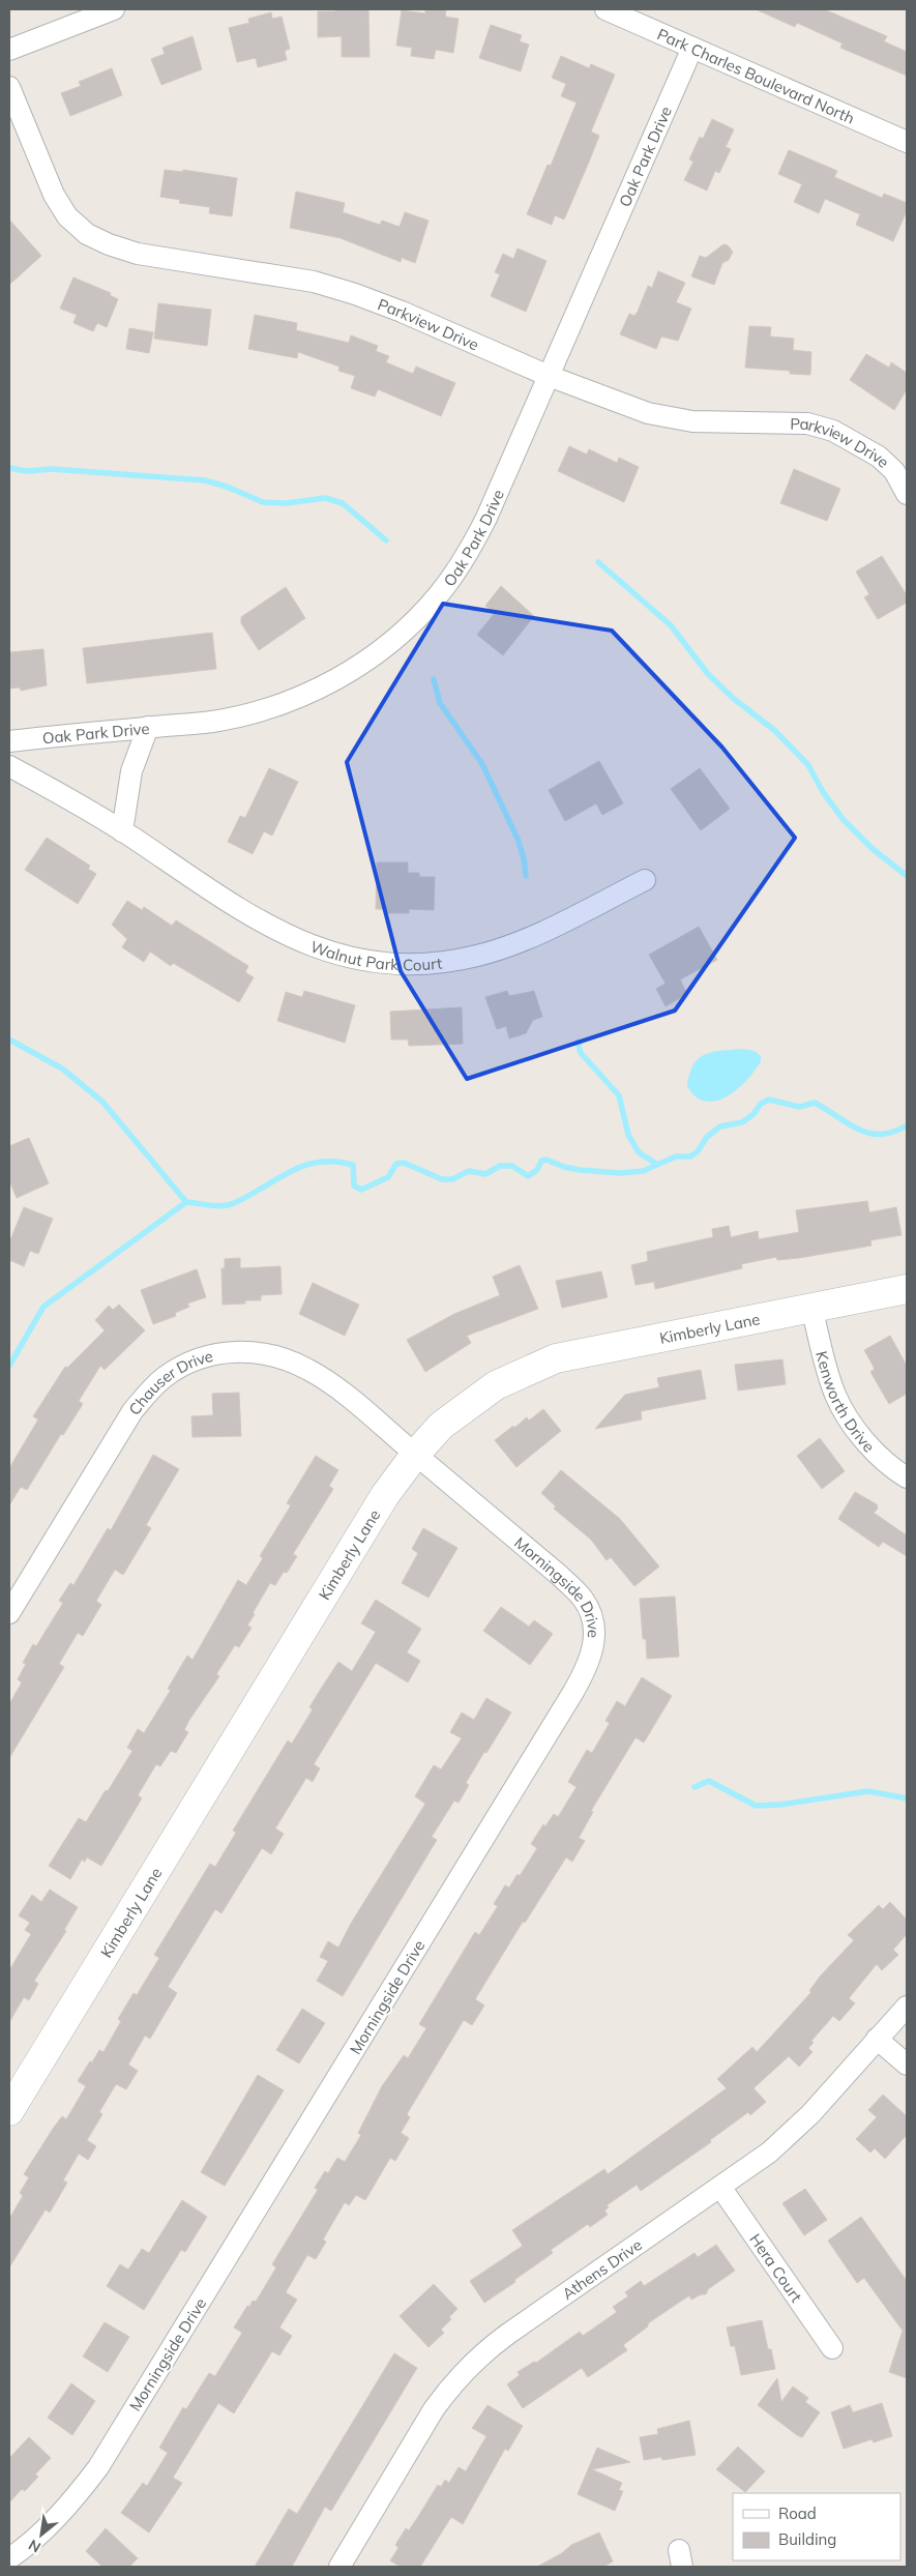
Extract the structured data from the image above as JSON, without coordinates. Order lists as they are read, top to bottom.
{
  "streets": {
    "street": [
      "Park Charles Boulevard North",
      "Oak Park Drive",
      "Parkview Drive",
      "Walnut Park Court",
      "Kimberly Lane",
      "Chauser Drive",
      "Kenworth Drive",
      "Morningside Drive",
      "Hera Court",
      "Athens Drive"
    ]
  },
  "crossings": [
    ["Park Charles Boulevard North", "Oak Park Drive"],
    ["Oak Park Drive", "Parkview Drive"],
    ["Kimberly Lane", "Chauser Drive"],
    ["Kimberly Lane", "Kenworth Drive"],
    ["Kimberly Lane", "Morningside Drive"],
    ["Chauser Drive", "Morningside Drive"],
    ["Hera Court", "Athens Drive"]
  ],
  "legend": ["Road", "Building"],
  "north": "bottom left"
}
